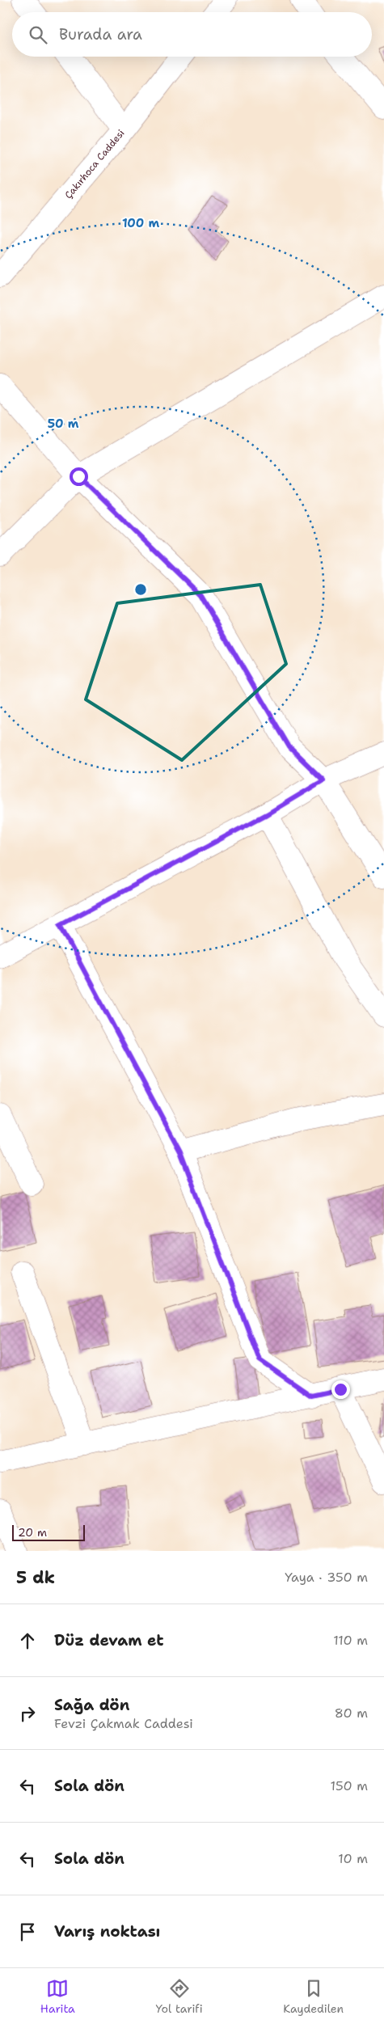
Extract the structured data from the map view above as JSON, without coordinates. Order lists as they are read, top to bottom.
{
  "streets": {
    "street": ["Çakırhoca Caddesi"]
  },
  "scale_bar": "20 m",
  "page": {
    "search": "Burada ara",
    "scale": "20 m",
    "heading": ["5 dk", "Yaya · 350 m"],
    "list": [
      ["Düz devam et", "110 m"],
      ["Sağa dön", "Fevzi Çakmak Caddesi", "80 m"],
      ["Sola dön", "150 m"],
      ["Sola dön", "10 m"],
      "Varış noktası"
    ],
    "nav": ["Harita", "Yol tarifi", "Kaydedilen"]
  },
  "rings": ["100 m", "50 m"]
}
